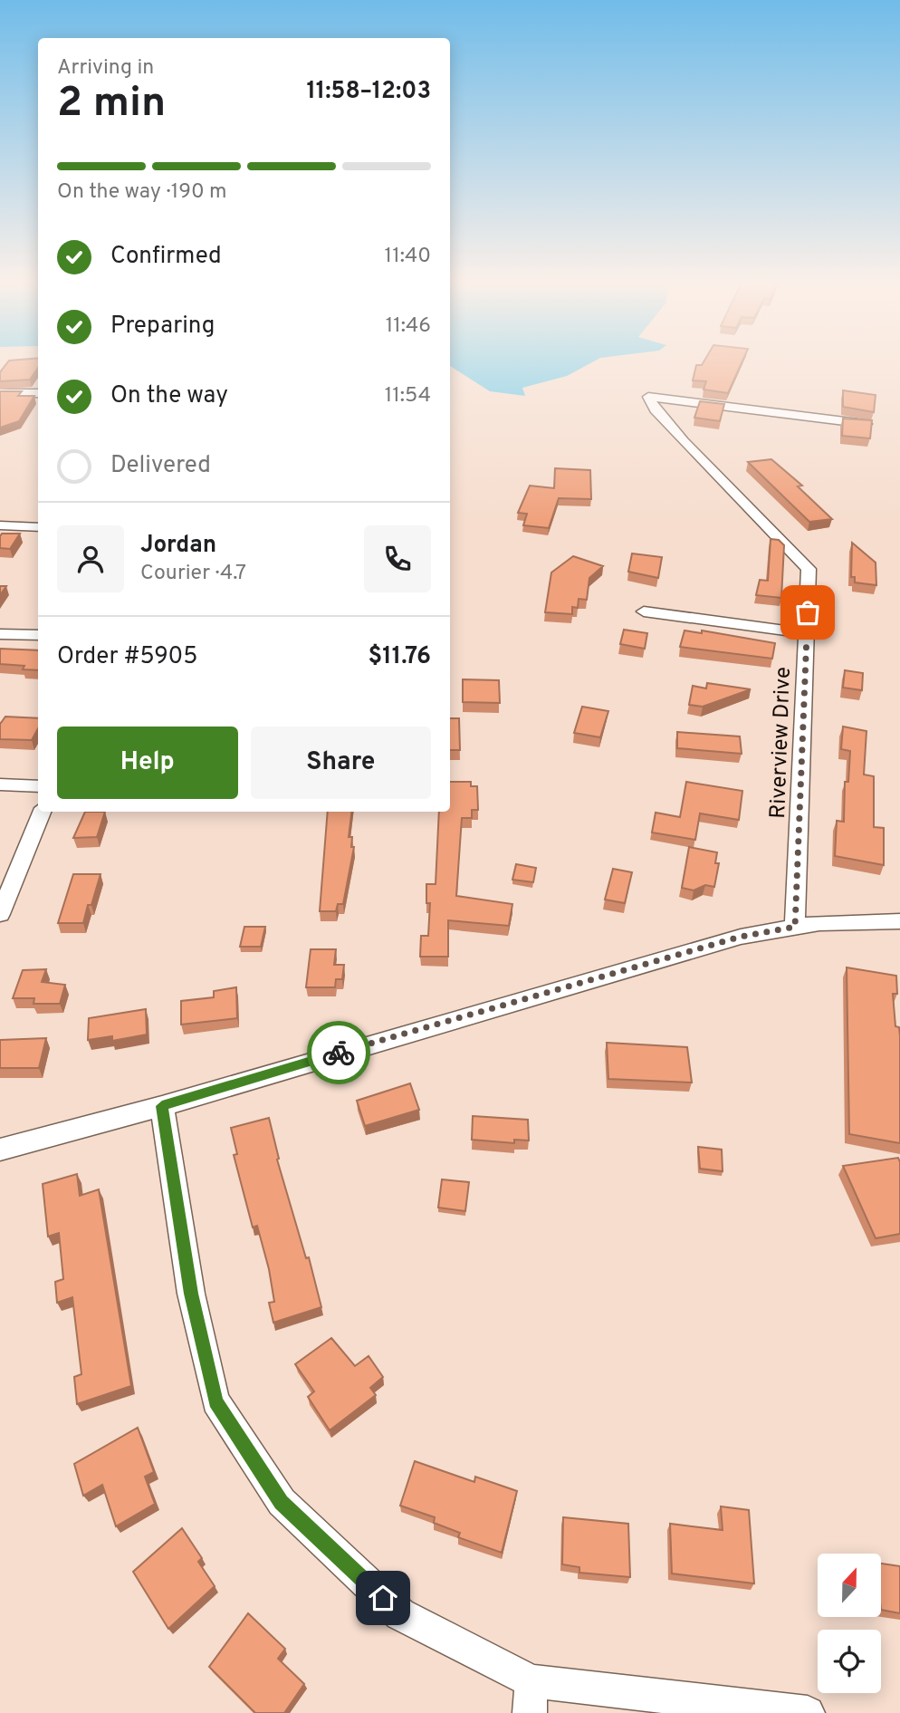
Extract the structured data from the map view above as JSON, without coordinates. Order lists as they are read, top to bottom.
{
  "streets": {
    "street": ["Riverview Drive"]
  },
  "north": "top",
  "page": {
    "heading": ["2 min", "Arriving in", "11:58–12:03"],
    "panel": [
      "Jordan",
      "Courier · 4.7",
      "Order #5905",
      "$11.76"
    ],
    "bar": "On the way · 190 m",
    "list": [
      ["Confirmed", "11:40"],
      ["Preparing", "11:46"],
      ["On the way", "11:54"],
      "Delivered"
    ],
    "buttons": ["Help", "Share"]
  }
}
